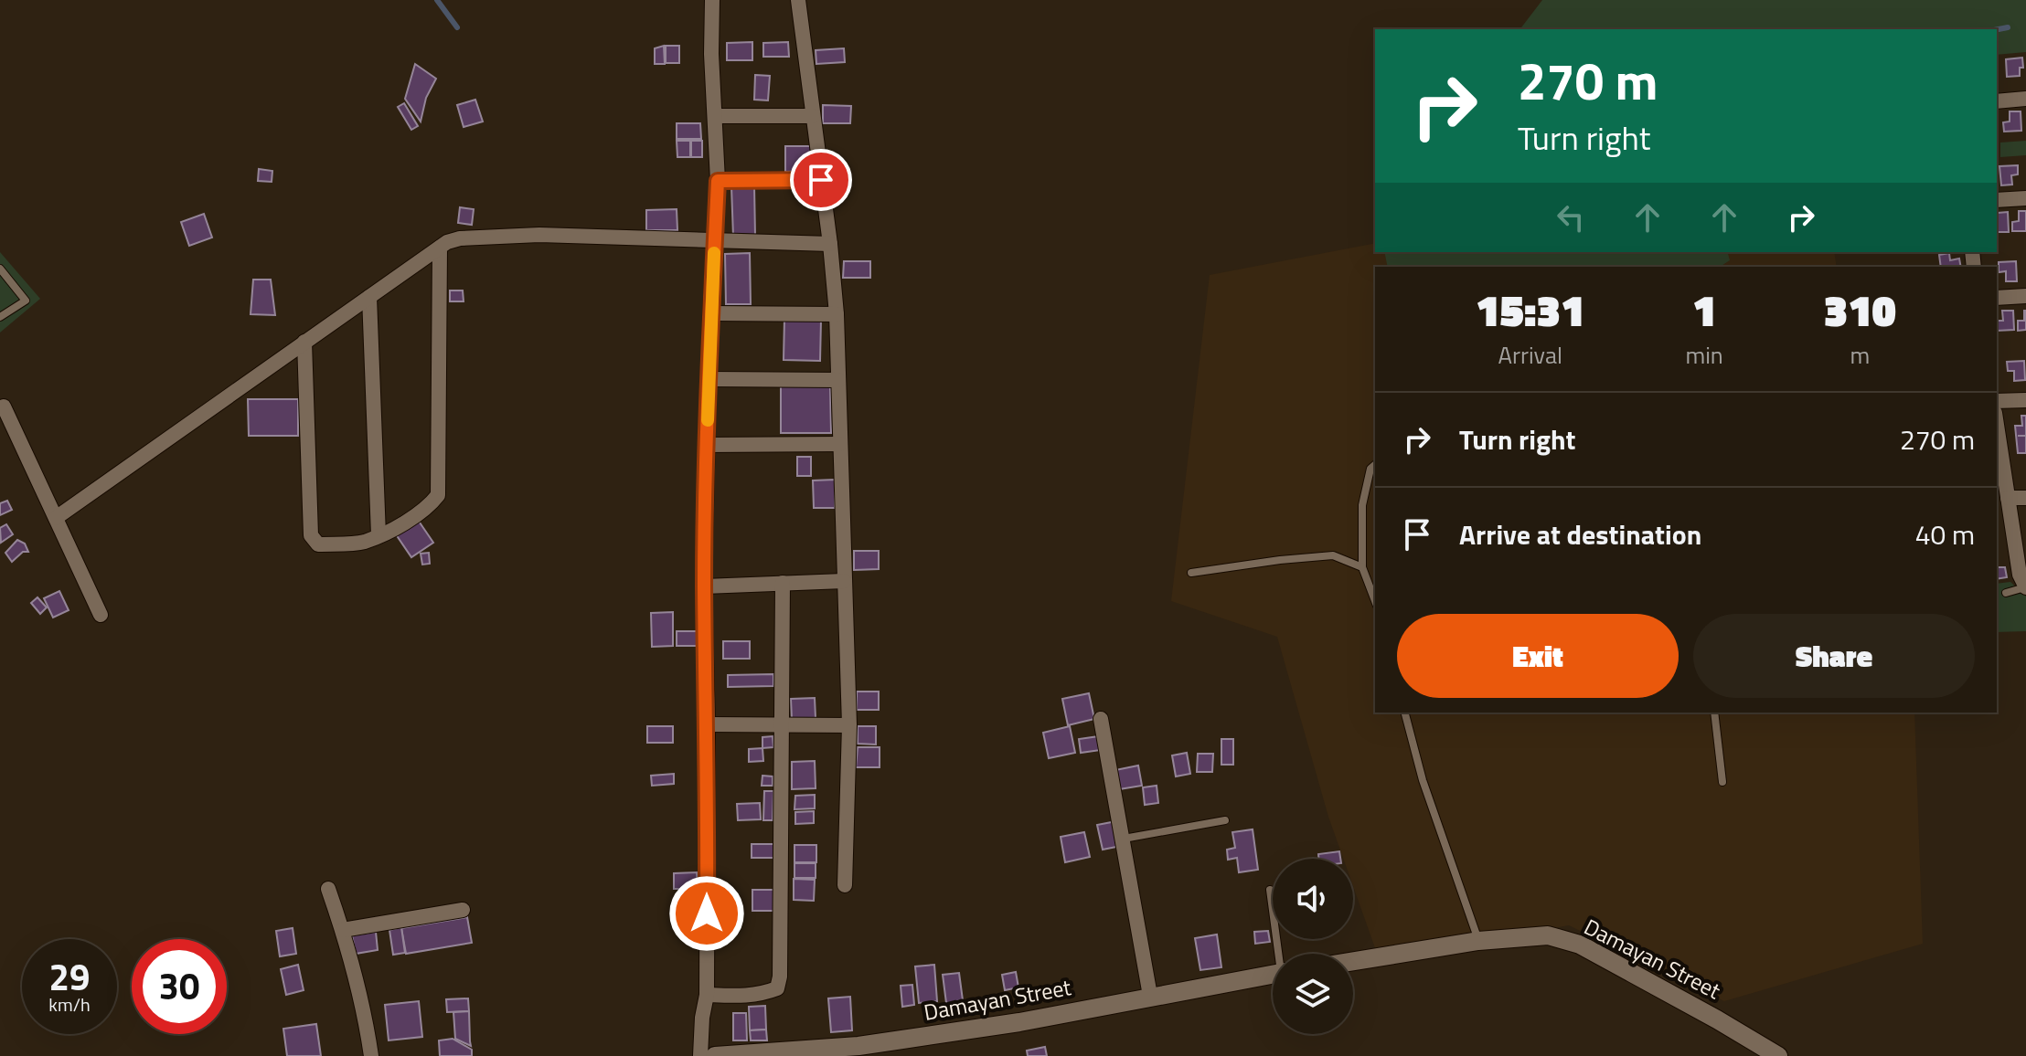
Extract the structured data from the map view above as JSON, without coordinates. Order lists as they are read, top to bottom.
{
  "streets": {
    "street": ["Damayan Street"]
  },
  "page": {
    "turn": ["270 m", "Turn right"],
    "eta": [
      "15:31",
      "Arrival",
      "1",
      "min",
      "310",
      "m"
    ],
    "list": [
      {
        "name": "Turn right",
        "value": "270 m"
      },
      {
        "name": "Arrive at destination",
        "value": "40 m"
      }
    ],
    "buttons": ["Exit", "Share"],
    "speed": "29 km/h",
    "limit": "30"
  }
}
